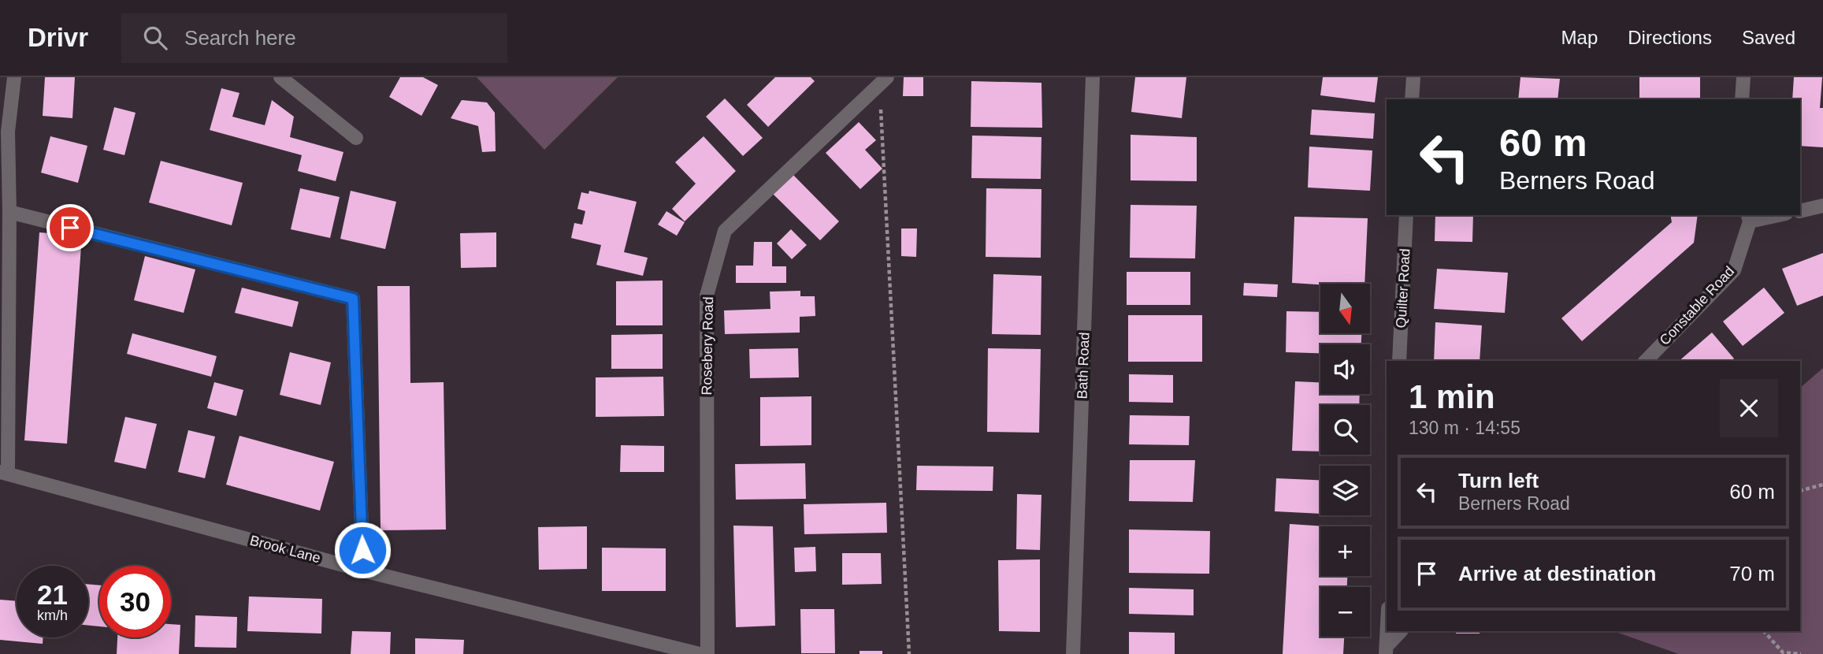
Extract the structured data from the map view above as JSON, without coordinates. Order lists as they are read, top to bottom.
{
  "streets": {
    "street": [
      "Quilter Road",
      "Constable Road",
      "Rosebery Road",
      "Bath Road",
      "Brook Lane"
    ]
  },
  "north": "bottom",
  "page": {
    "header": "Drivr",
    "search": "Search here",
    "nav": ["Map", "Directions", "Saved"],
    "turn": ["60 m", "Berners Road"],
    "map_buttons": ["+", "−"],
    "heading": ["1 min", "130 m · 14:55"],
    "list": [
      {
        "name": "Turn left",
        "note": "Berners Road",
        "value": "60 m"
      },
      {
        "name": "Arrive at destination",
        "value": "70 m"
      }
    ],
    "speed": "21 km/h",
    "limit": "30"
  }
}
